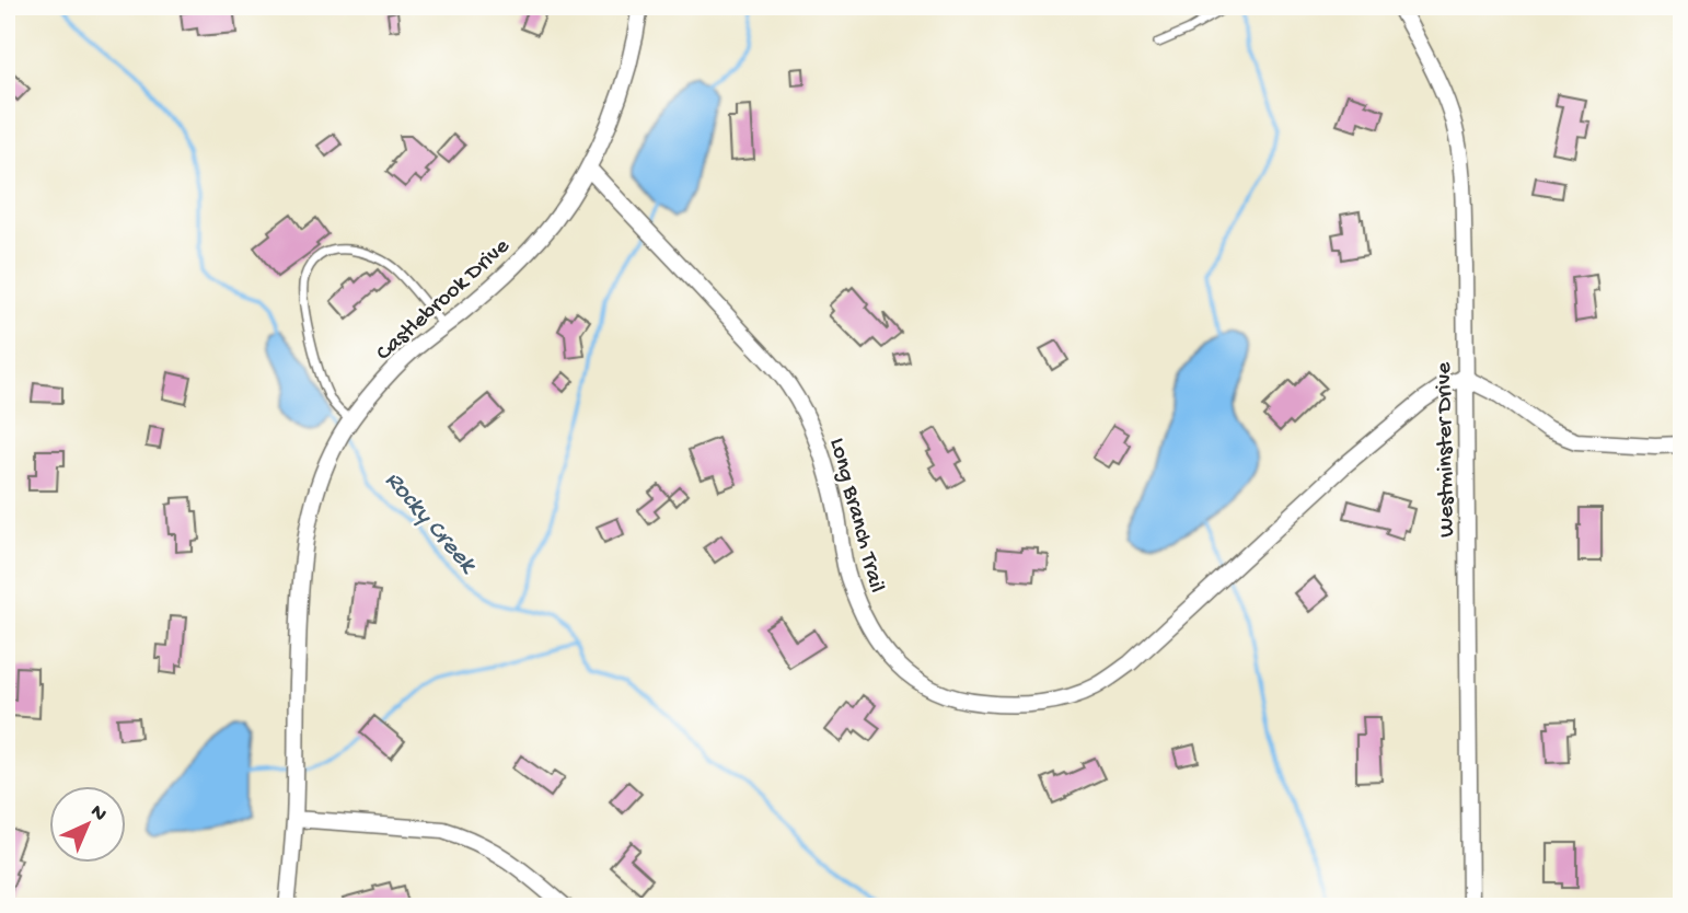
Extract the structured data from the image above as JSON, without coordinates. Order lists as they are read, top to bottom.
{
  "streets": {
    "street": ["Castlebrook Drive", "Westminster Drive", "Long Branch Trail"]
  },
  "crossings": [
    ["Castlebrook Drive", "Long Branch Trail"],
    ["Westminster Drive", "Long Branch Trail"]
  ],
  "water": ["Rocky Creek"],
  "north": "top right"
}
